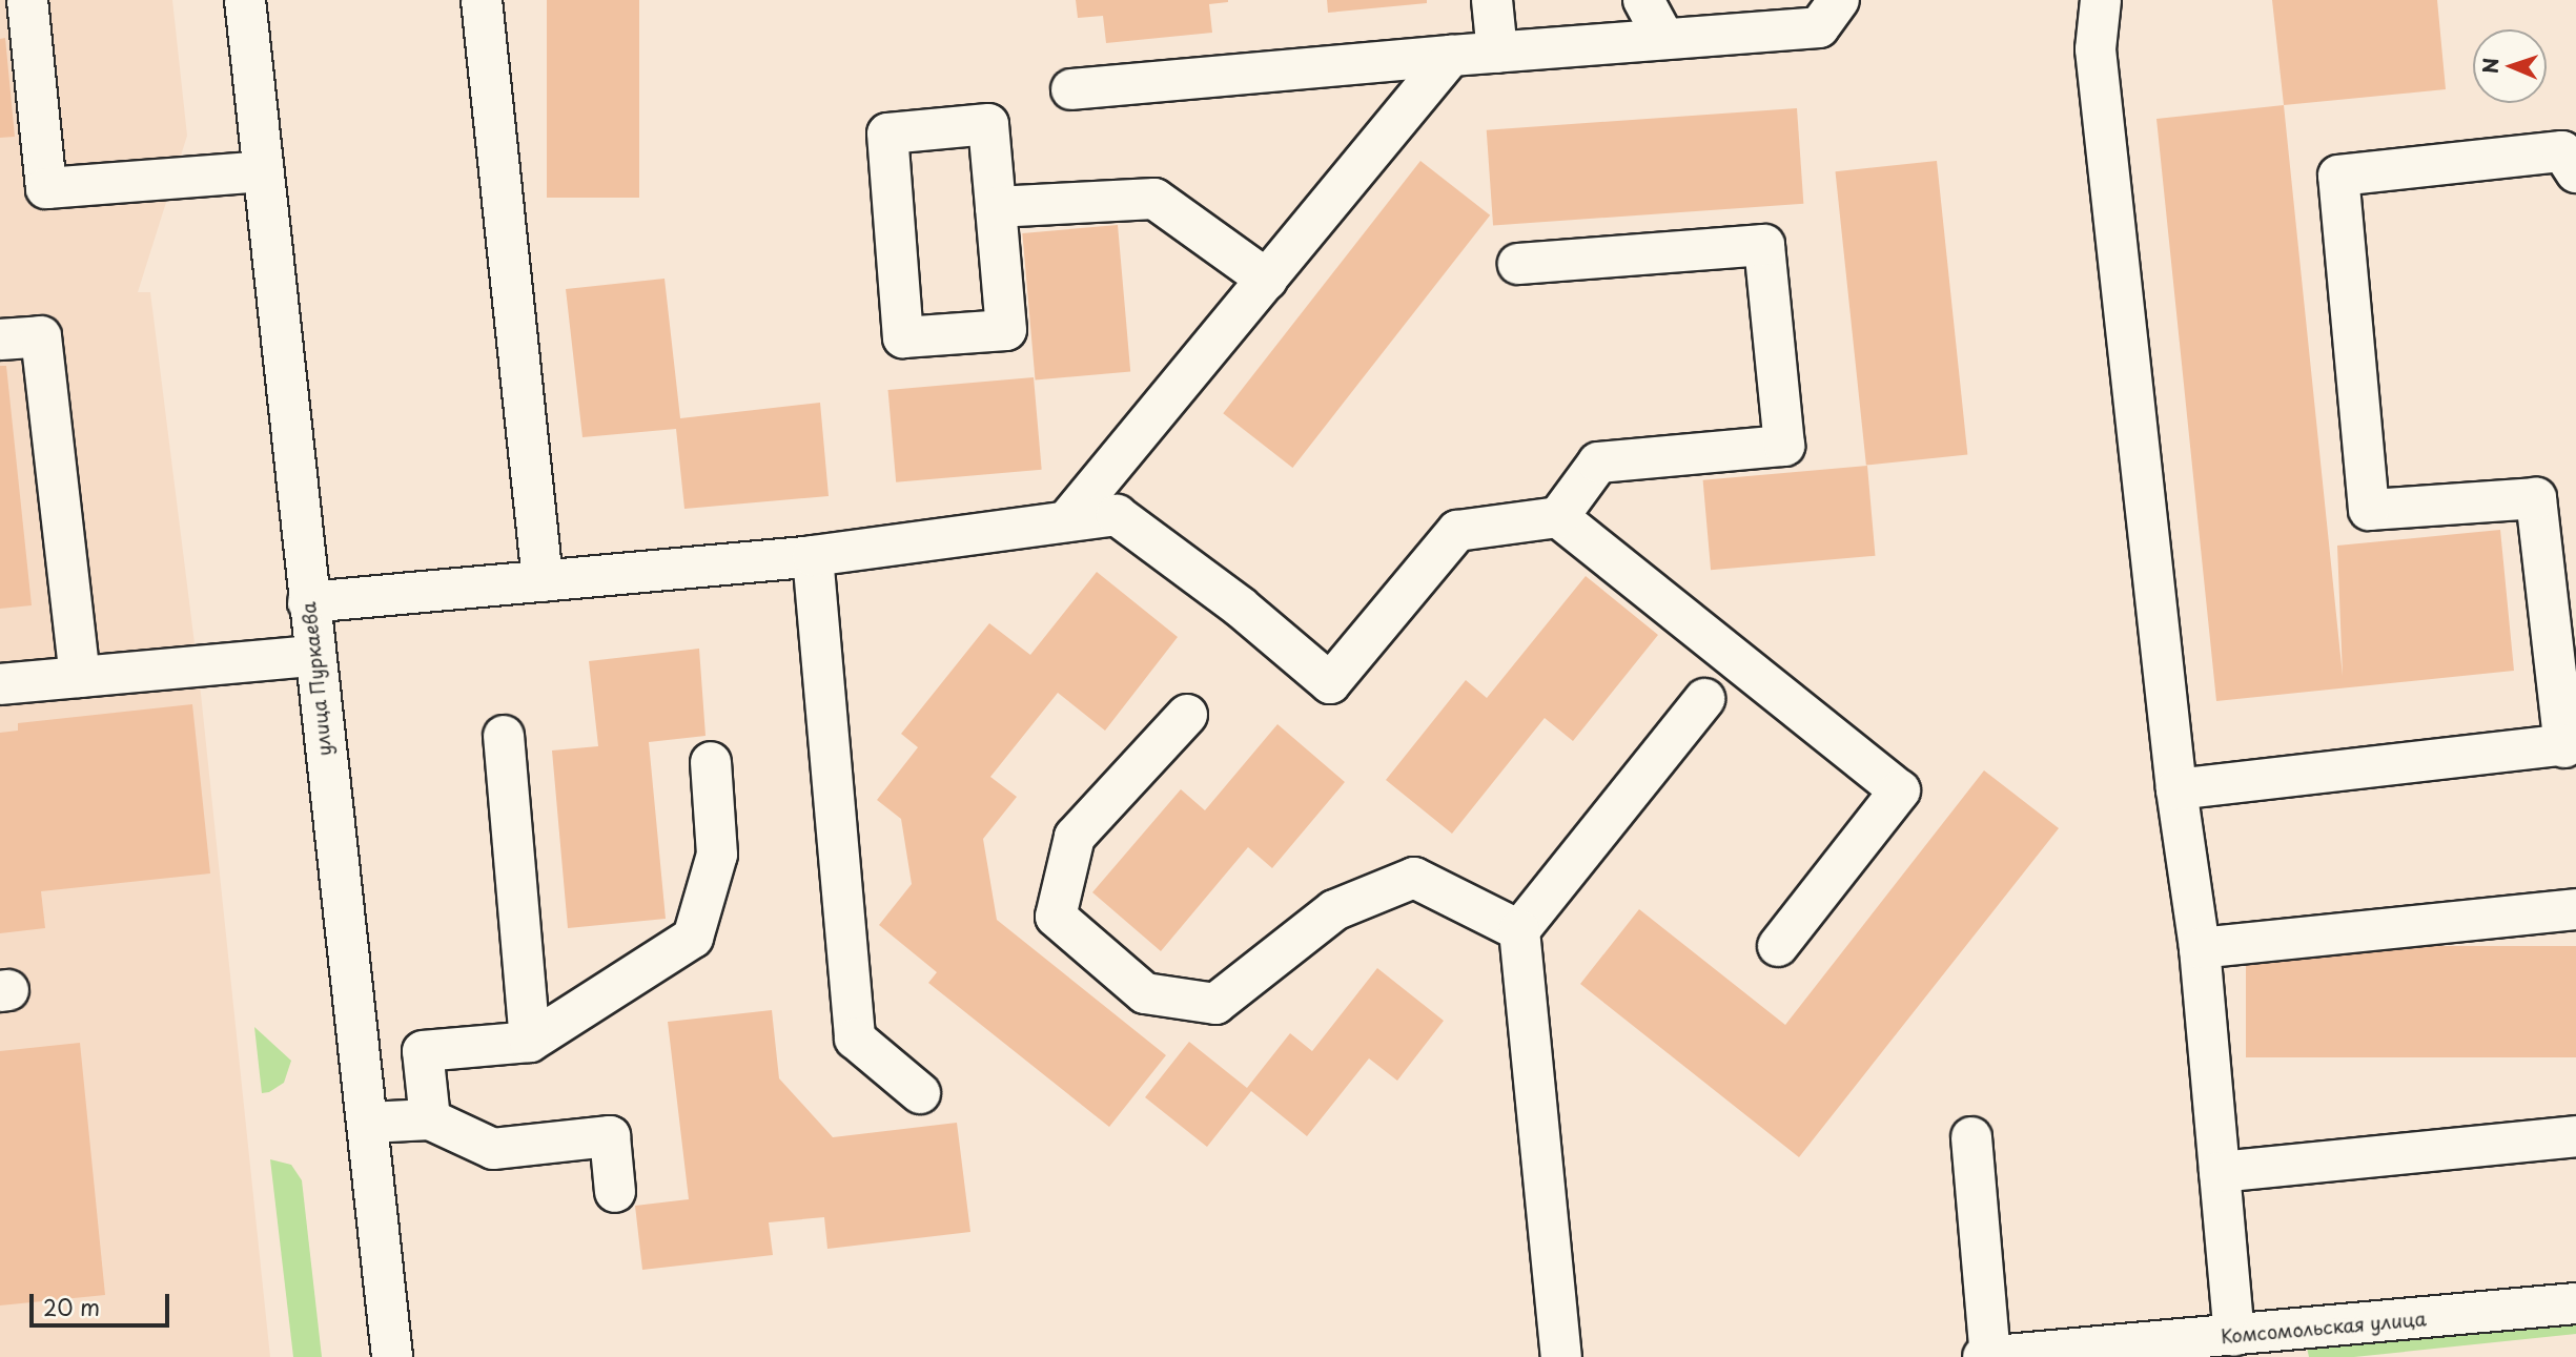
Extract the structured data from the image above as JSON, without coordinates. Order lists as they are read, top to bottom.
{
  "streets": {
    "main road": ["улица Пуркаева", "Комсомольская улица"]
  },
  "scale_bar": "20 m",
  "north": "left"
}
